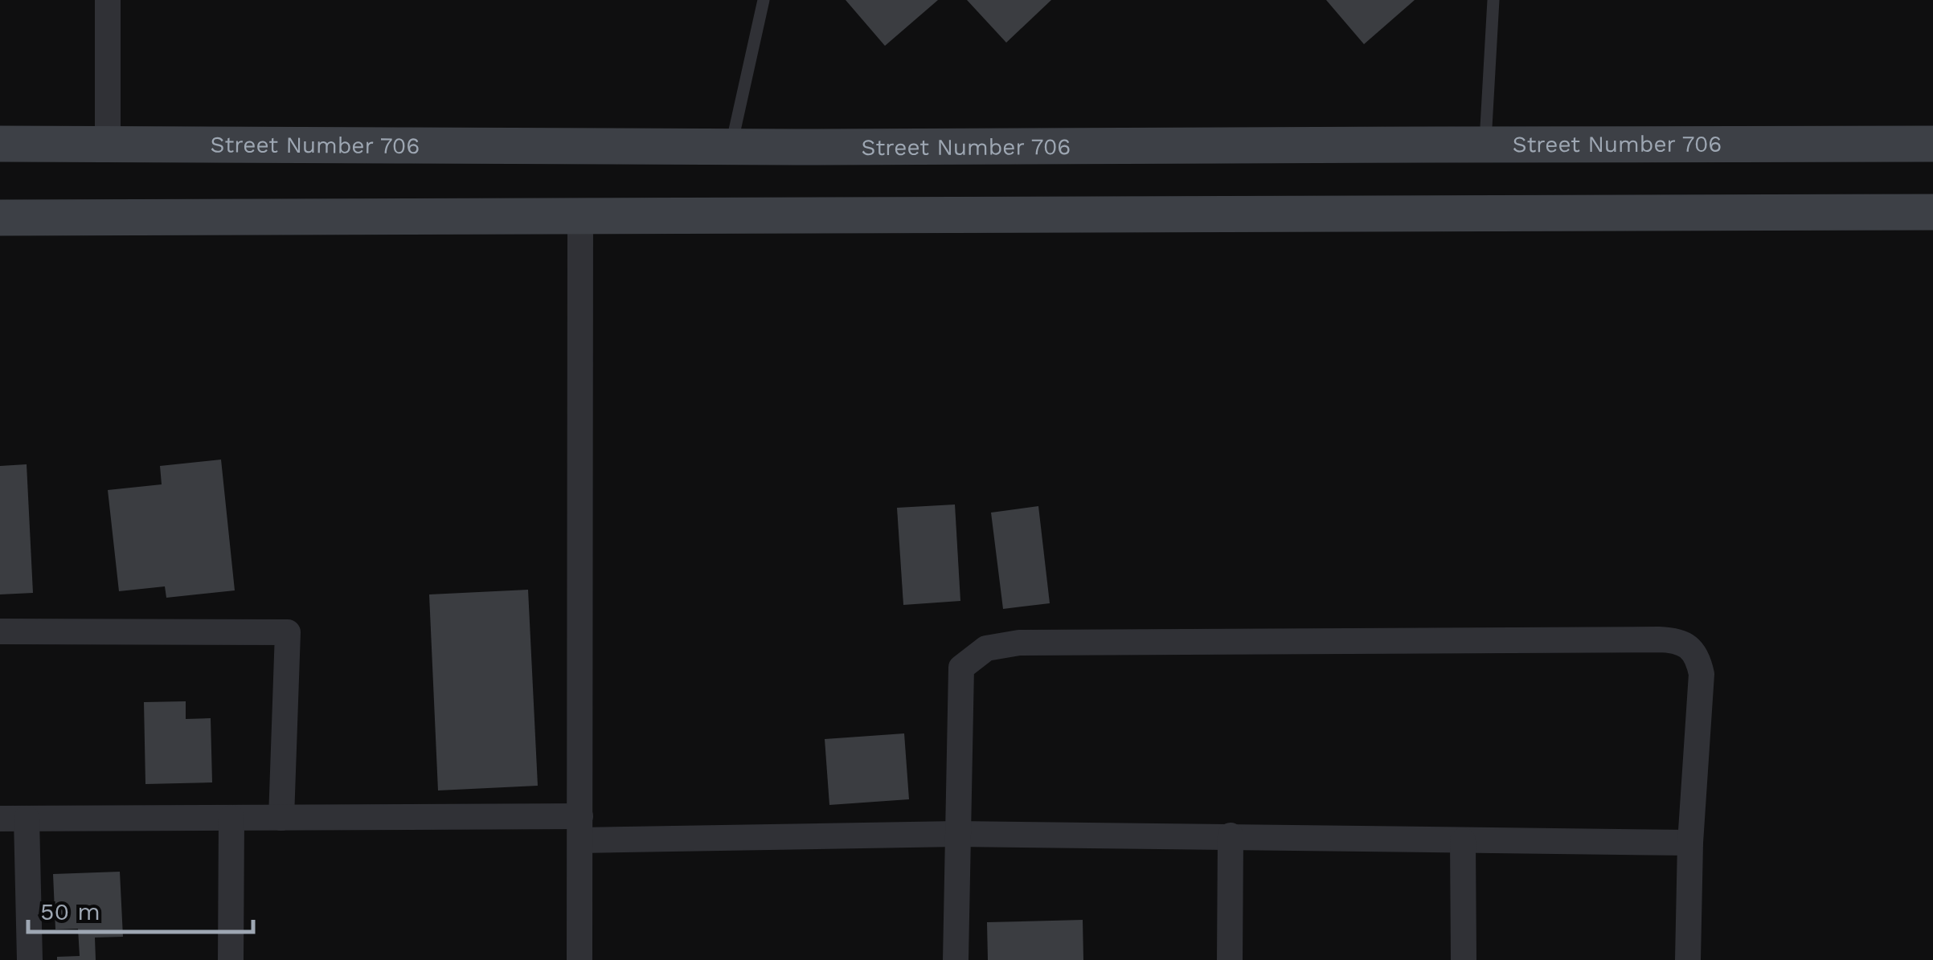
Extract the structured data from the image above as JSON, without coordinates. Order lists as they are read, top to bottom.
{
  "streets": {
    "street": ["Street Number 706"]
  },
  "scale_bar": "50 m"
}
